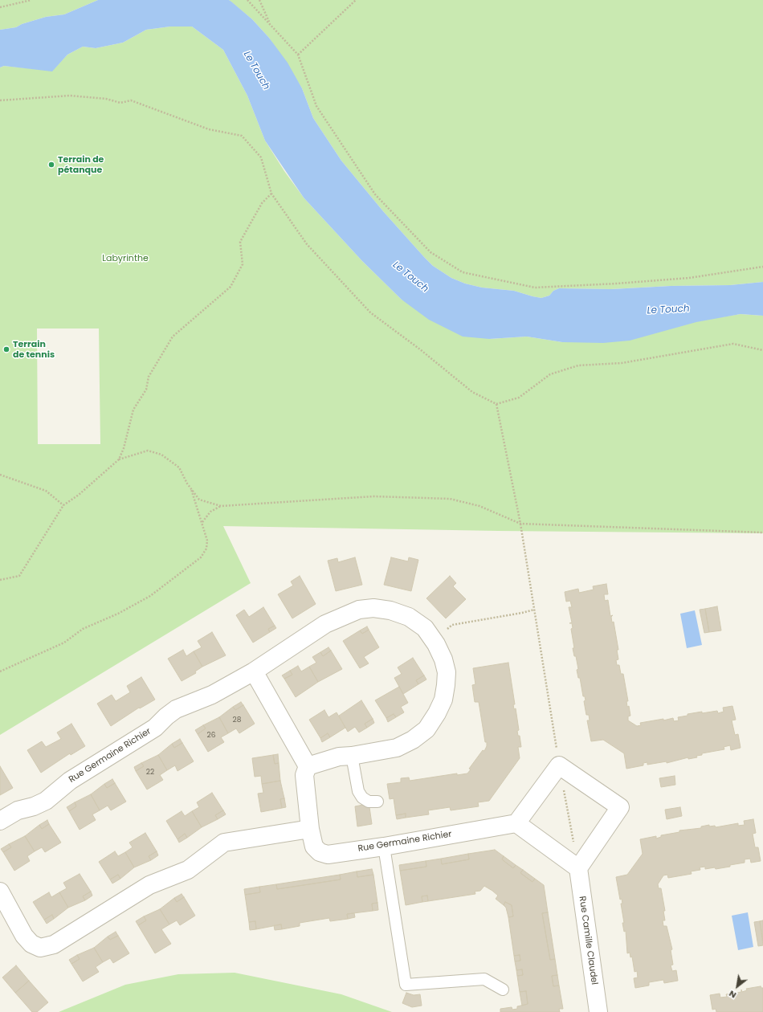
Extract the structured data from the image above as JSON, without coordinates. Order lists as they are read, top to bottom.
{
  "streets": {
    "street": ["Rue Germaine Richier", "Rue Camille Claudel"]
  },
  "water": ["Le Touch"],
  "parks": ["Labyrinthe"],
  "places": ["Terrain de pétanque", "Terrain de tennis"],
  "house_numbers": ["28", "26", "22"],
  "north": "bottom left"
}
